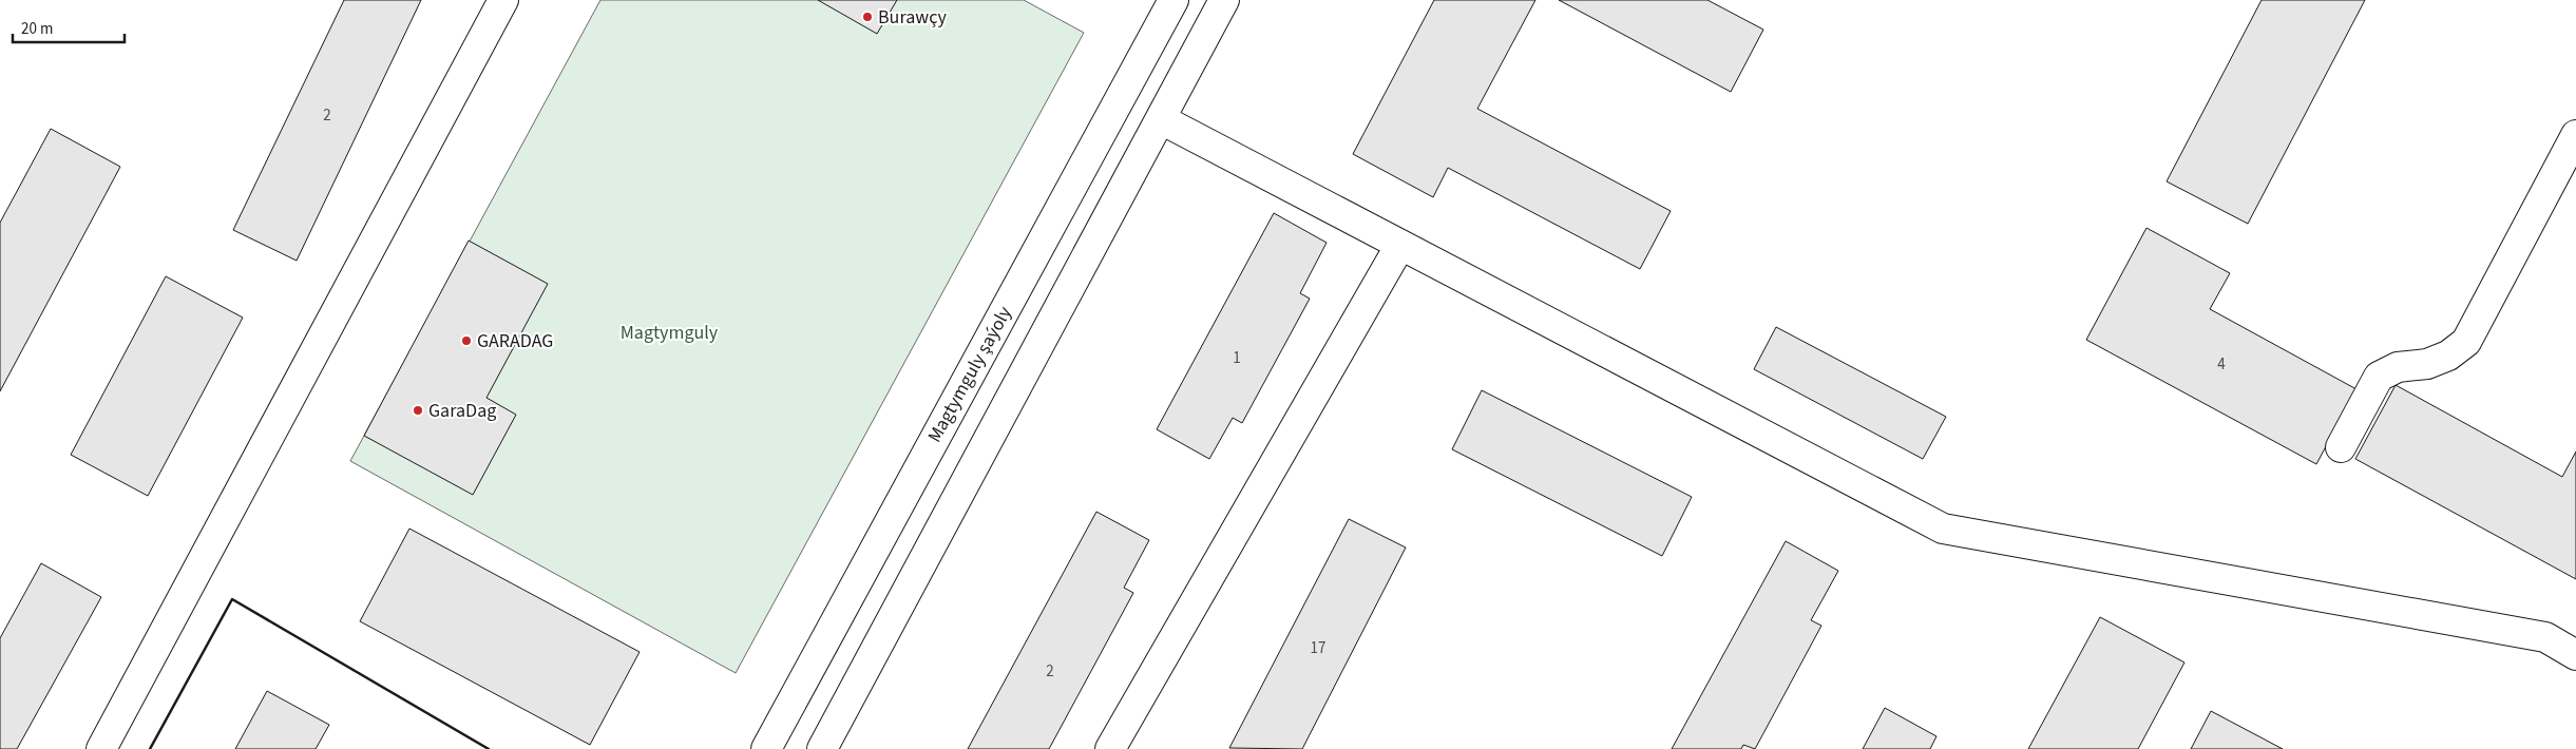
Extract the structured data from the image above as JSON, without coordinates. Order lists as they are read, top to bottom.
{
  "streets": {
    "street": ["Magtymguly şaýoly"]
  },
  "parks": ["Magtymguly"],
  "places": ["Burawçy", "GARADAG", "GaraDag"],
  "house_numbers": [
    "2",
    "1",
    "4",
    "17",
    "2"
  ],
  "scale_bar": "20 m"
}
